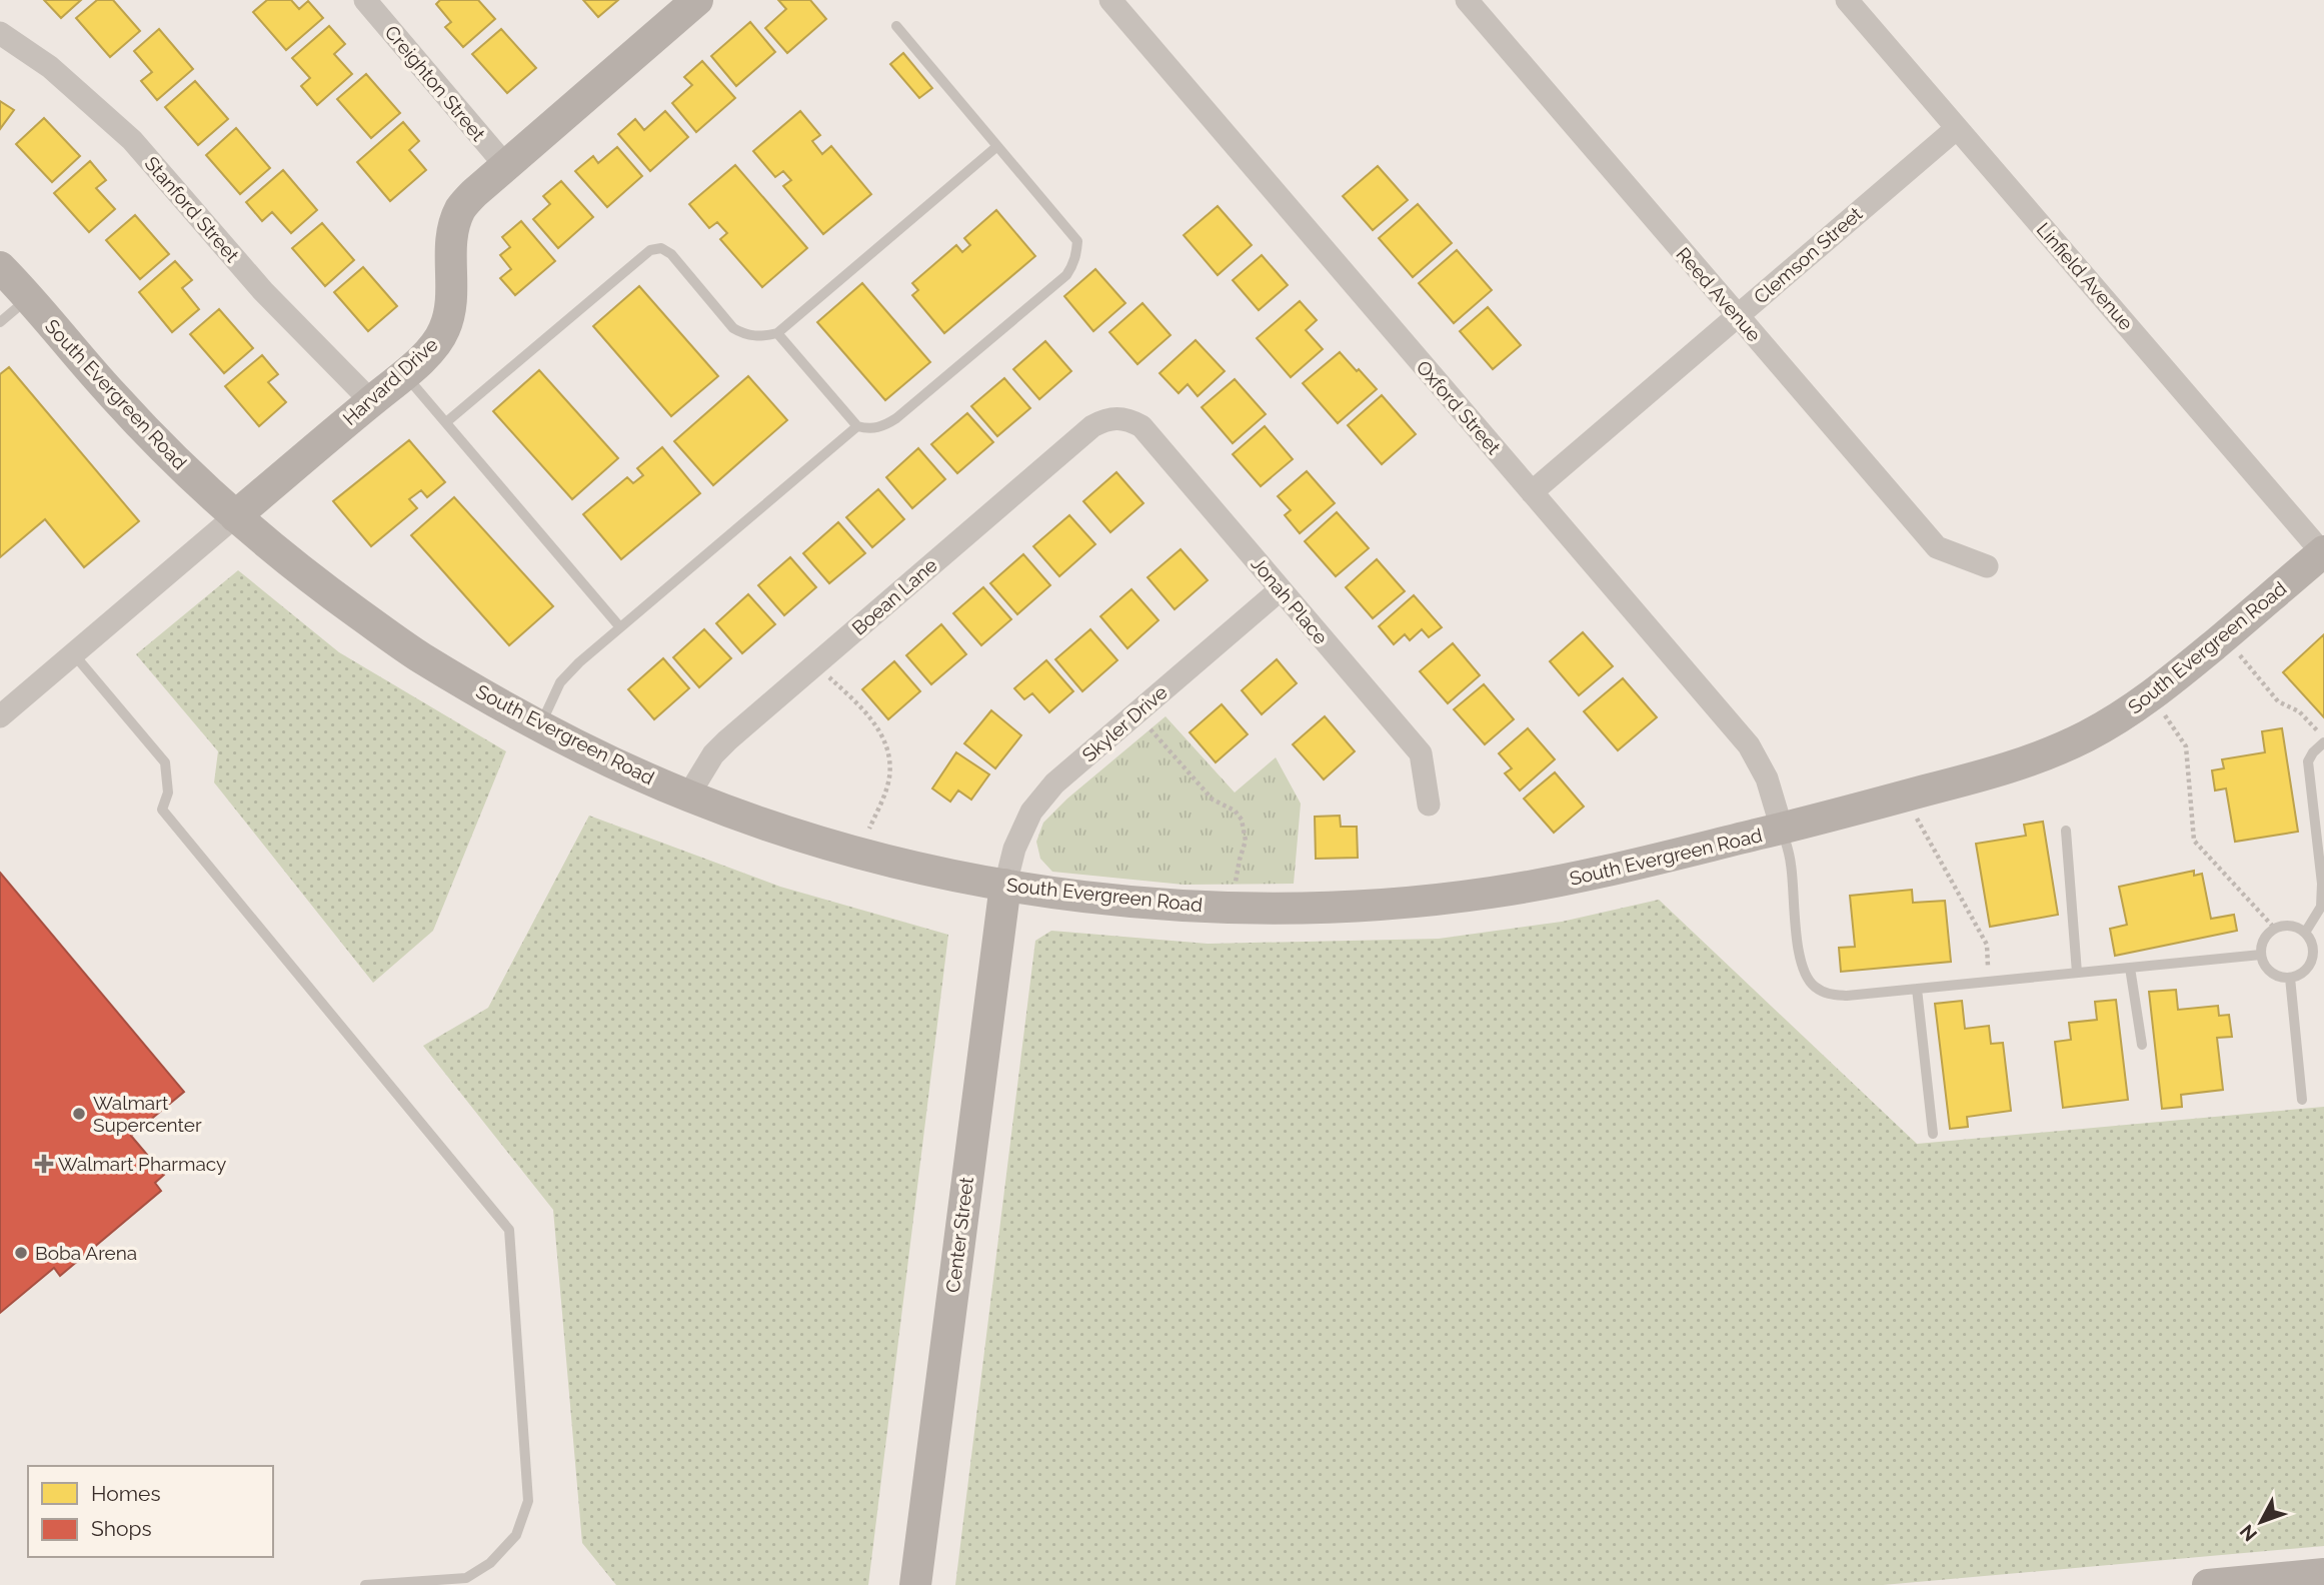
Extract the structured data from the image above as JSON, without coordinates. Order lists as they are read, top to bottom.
{
  "streets": {
    "main road": ["Harvard Drive", "South Evergreen Road", "Center Street"],
    "street": [
      "Creighton Street",
      "Stanford Street",
      "Clemson Street",
      "Linfield Avenue",
      "Reed Avenue",
      "Oxford Street",
      "Boean Lane",
      "Jonah Place",
      "Skyler Drive"
    ]
  },
  "crossings": [
    ["Creighton Street", "Harvard Drive"],
    ["Stanford Street", "Harvard Drive"],
    ["Clemson Street", "Linfield Avenue"],
    ["Clemson Street", "Reed Avenue"],
    ["Clemson Street", "Oxford Street"],
    ["Linfield Avenue", "South Evergreen Road"],
    ["Harvard Drive", "South Evergreen Road"],
    ["South Evergreen Road", "Oxford Street"],
    ["South Evergreen Road", "Boean Lane"],
    ["South Evergreen Road", "Skyler Drive"],
    ["South Evergreen Road", "Center Street"],
    ["Boean Lane", "Jonah Place"],
    ["Jonah Place", "Skyler Drive"],
    ["Skyler Drive", "Center Street"]
  ],
  "places": {
    "other": ["Walmart Supercenter", "Boba Arena"],
    "health": ["Walmart Pharmacy"]
  },
  "legend": ["Homes", "Shops"],
  "north": "bottom left"
}
